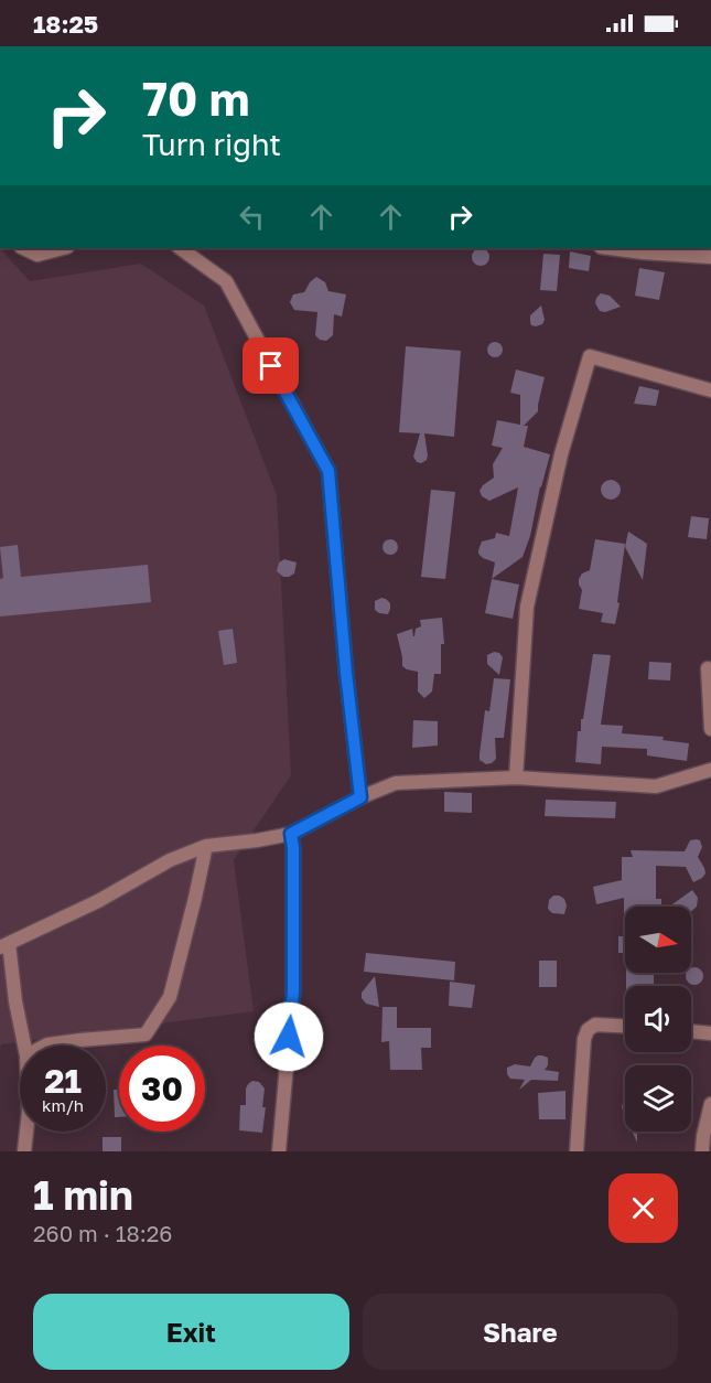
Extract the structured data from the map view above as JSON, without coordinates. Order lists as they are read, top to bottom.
{
  "north": "right",
  "page": {
    "status": "18:25",
    "turn": ["70 m", "Turn right"],
    "speed": "21 km/h",
    "limit": "30",
    "heading": ["1 min", "260 m · 18:26"],
    "buttons": ["Exit", "Share"]
  }
}
